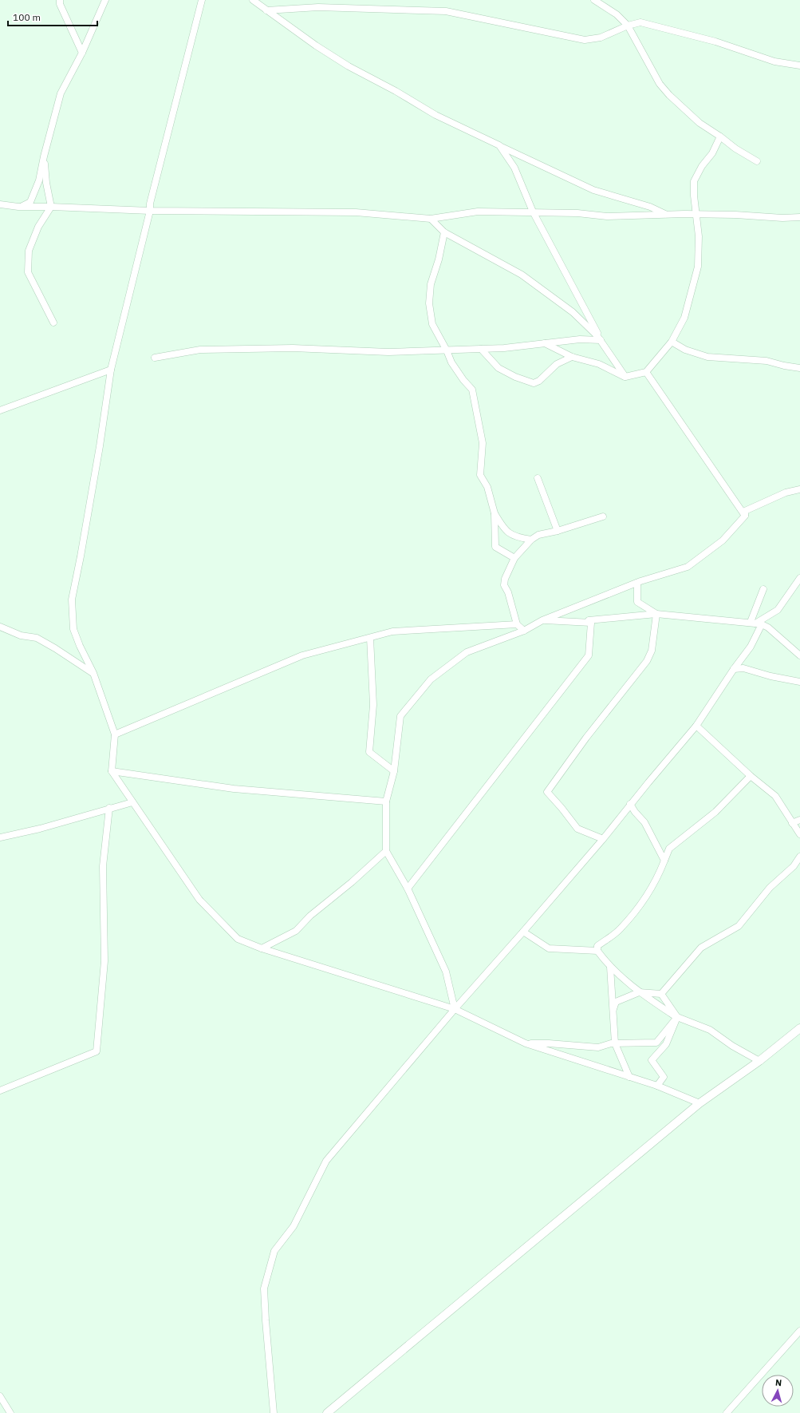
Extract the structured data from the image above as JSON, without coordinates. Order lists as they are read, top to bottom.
{
  "scale_bar": "100 m",
  "north": "top"
}
